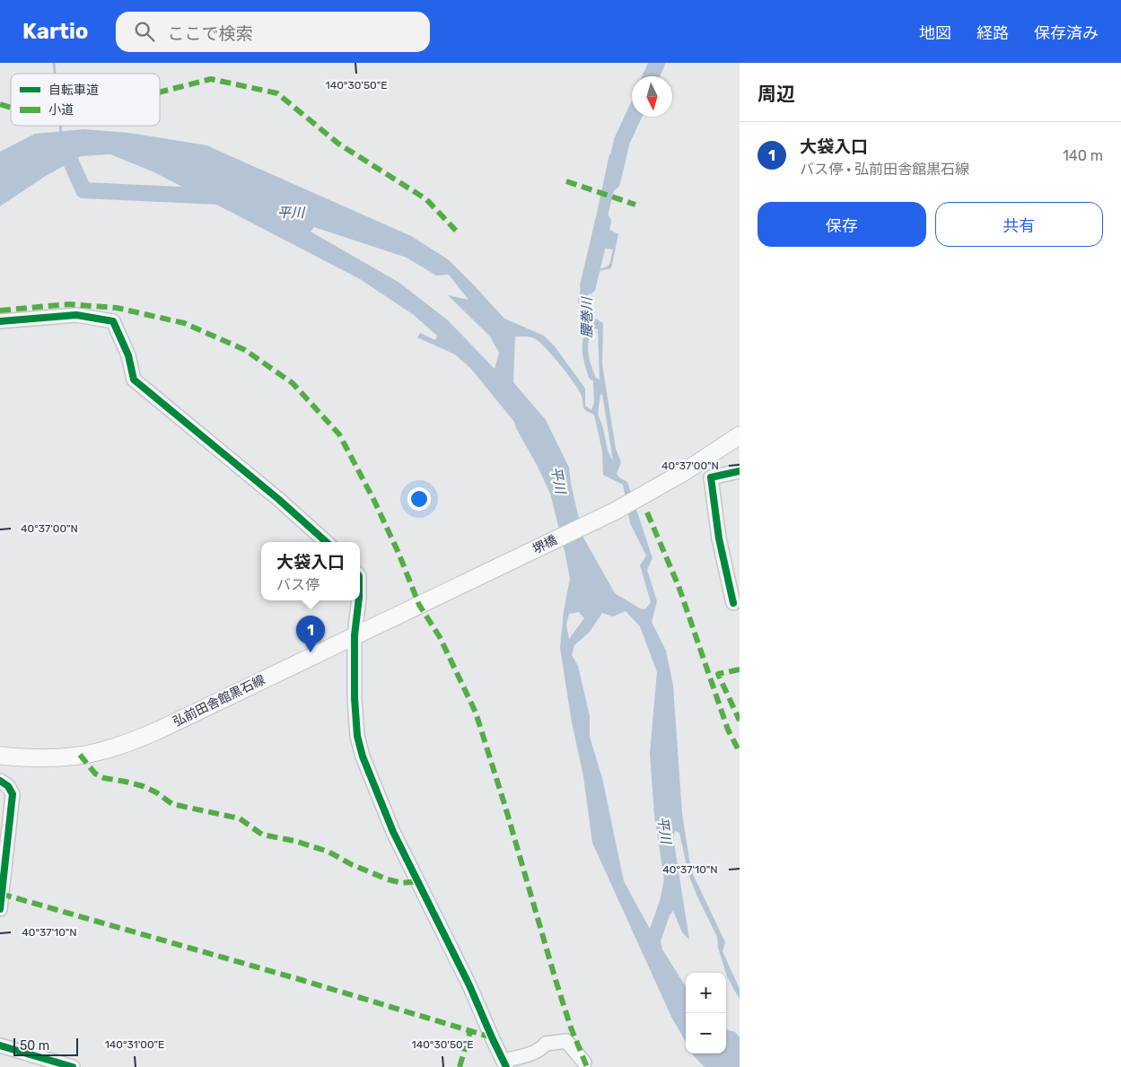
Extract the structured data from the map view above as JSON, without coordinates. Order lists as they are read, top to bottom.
{
  "streets": {
    "main road": ["堺橋", "弘前田舎館黒石線"]
  },
  "crossings": [
    ["堺橋", "弘前田舎館黒石線"]
  ],
  "water": ["平川", "腰巻川"],
  "legend": ["自転車道", "小道"],
  "scale_bar": "50 m",
  "north": "bottom",
  "page": {
    "header": "Kartio",
    "search": "ここで検索",
    "nav": ["地図", "経路", "保存済み"],
    "heading": "周辺",
    "list": [
      {
        "mark": "1",
        "name": "大袋入口",
        "note": "バス停 · 弘前田舎館黒石線",
        "value": "140 m"
      }
    ],
    "buttons": ["保存", "共有"],
    "popup": ["大袋入口", "バス停"],
    "pins": "1",
    "map_buttons": ["+", "−"],
    "scale": "50 m"
  },
  "coordinates": [
    "140°30'50\"E",
    "40°37'00\"N",
    "40°37'10\"N",
    "140°31'00\"E"
  ]
}
